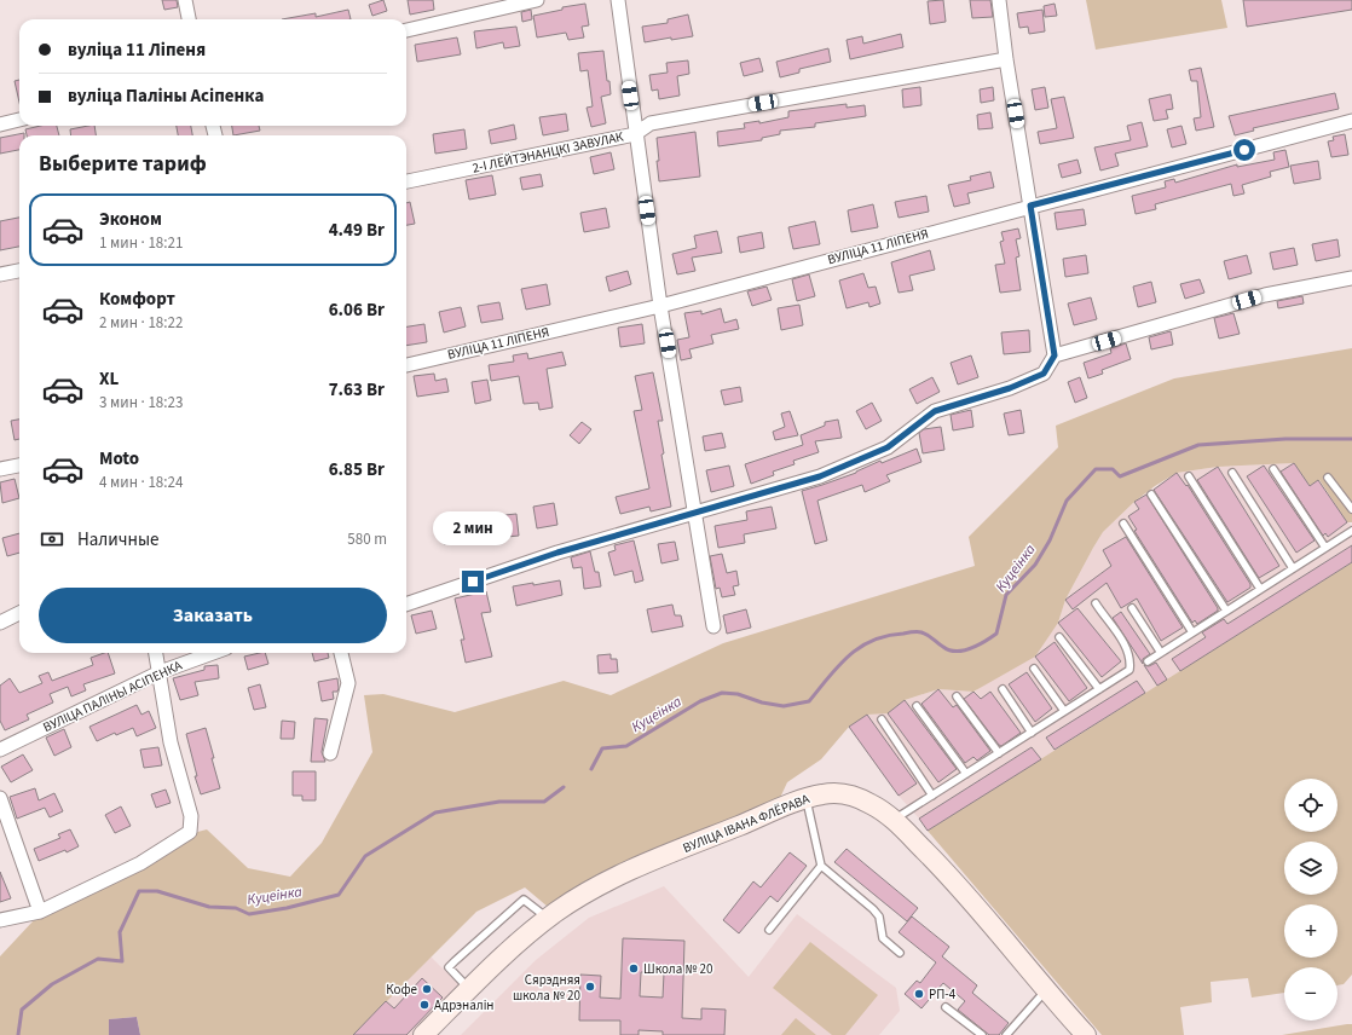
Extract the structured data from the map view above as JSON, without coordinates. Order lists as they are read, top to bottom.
{
  "streets": {
    "street": [
      "2-І ЛЕЙТЭНАНЦКІ ЗАВУЛАК",
      "ВУЛІЦА 11 ЛІПЕНЯ",
      "ВУЛІЦА ПАЛІНЫ АСІПЕНКА",
      "ВУЛІЦА ІВАНА ФЛЁРАВА"
    ]
  },
  "water": ["Куцеінка"],
  "places": [
    "Школа № 20",
    "Сярэдняя школа № 20",
    "Кофе",
    "РП-4",
    "Адрэналін"
  ],
  "page": {
    "banner": ["вуліца 11 Ліпеня", "вуліца Паліны Асіпенка"],
    "heading": "Выберите тариф",
    "list": [
      {
        "name": "Эконом",
        "note": "1 мин · 18:21",
        "value": "4.49 Br"
      },
      {
        "name": "Комфорт",
        "note": "2 мин · 18:22",
        "value": "6.06 Br"
      },
      {
        "name": "XL",
        "note": "3 мин · 18:23",
        "value": "7.63 Br"
      },
      {
        "name": "Moto",
        "note": "4 мин · 18:24",
        "value": "6.85 Br"
      }
    ],
    "bubble": "2 мин",
    "pay": ["Наличные", "580 m"],
    "buttons": "Заказать",
    "map_buttons": ["+", "−"]
  }
}
